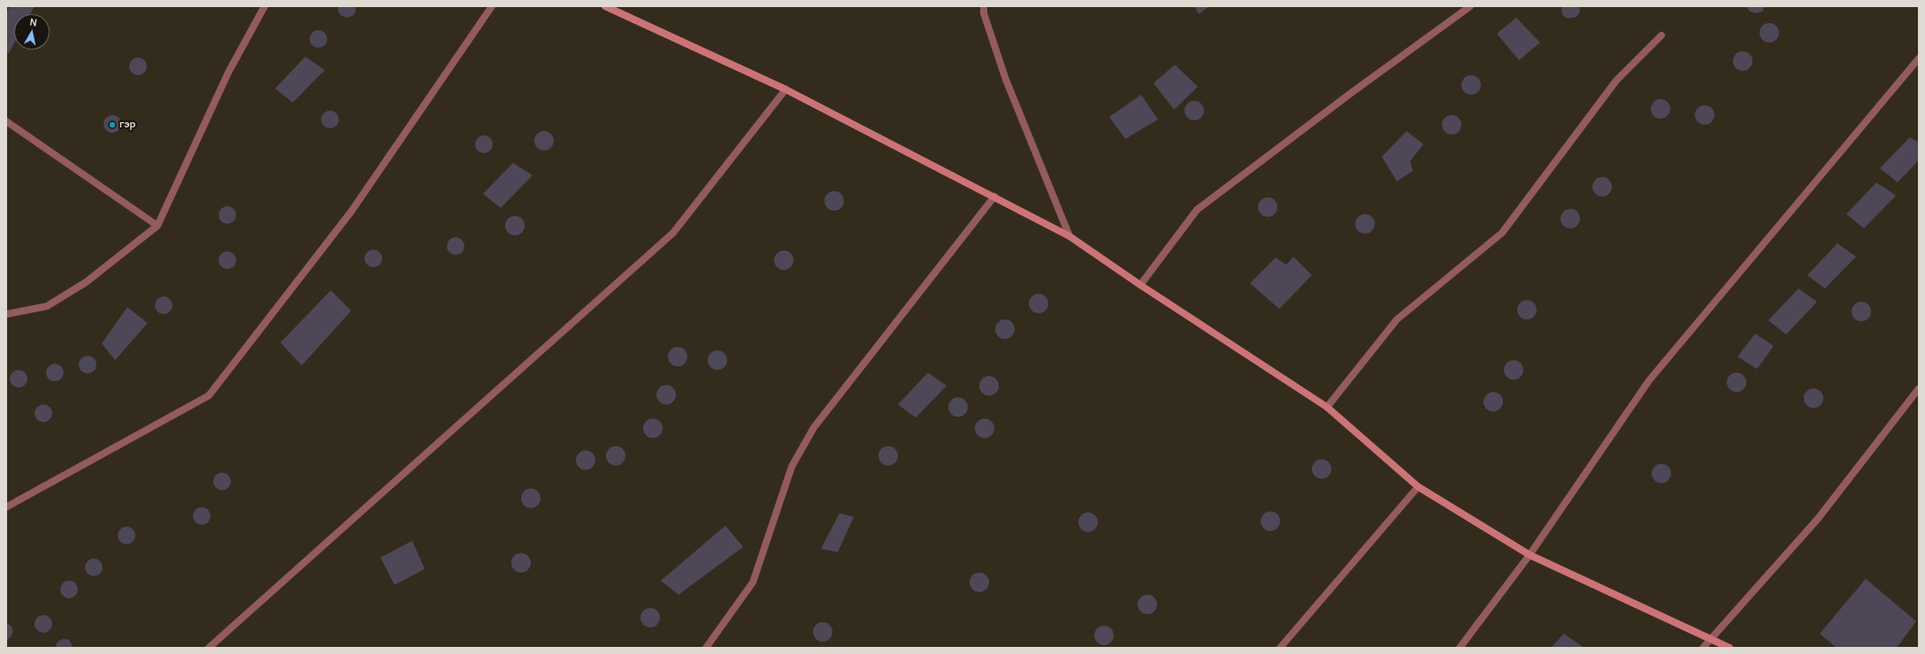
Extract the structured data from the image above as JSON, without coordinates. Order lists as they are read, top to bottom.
{
  "places": ["гэр"],
  "north": "top"
}
